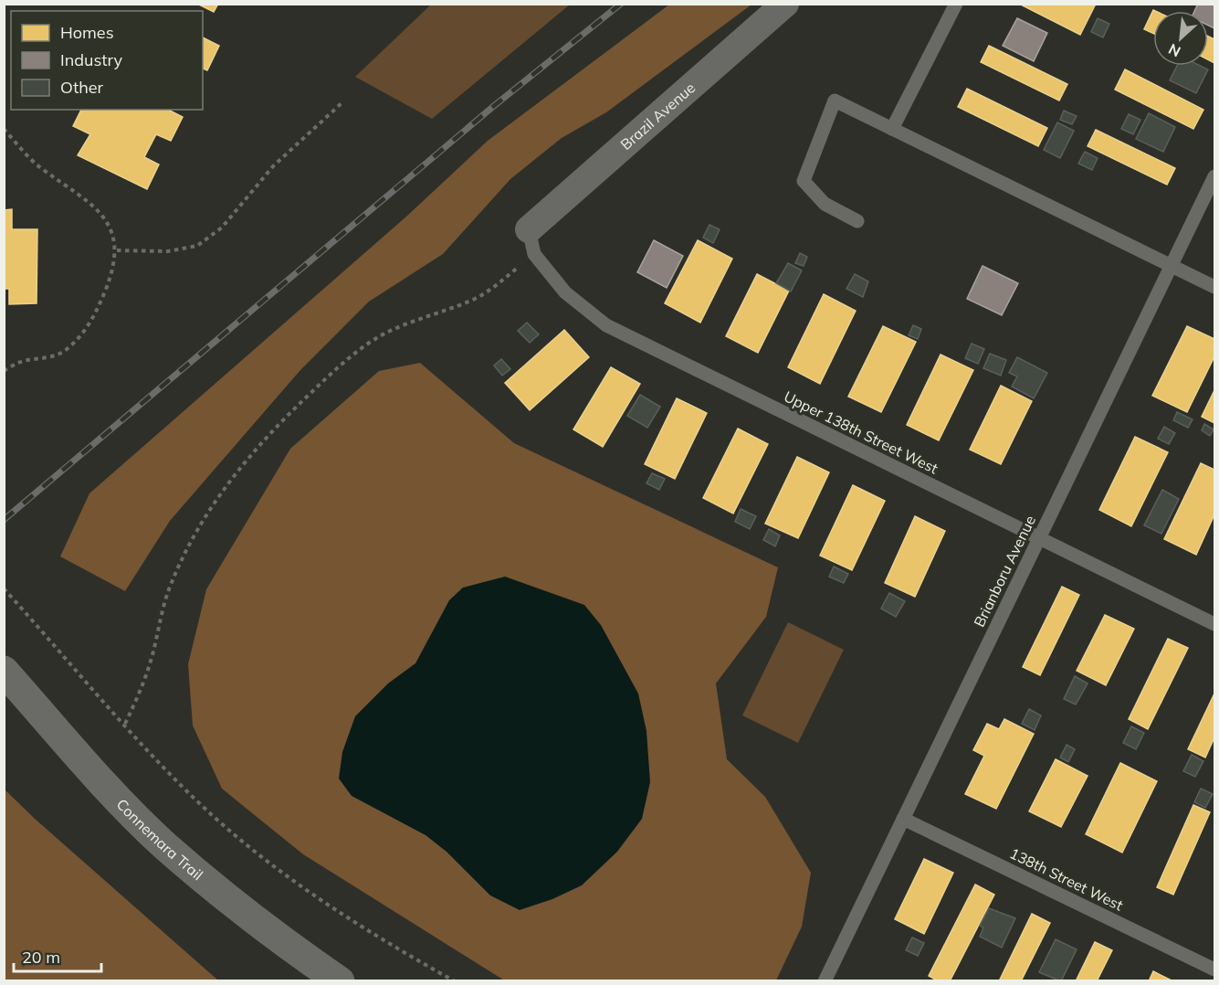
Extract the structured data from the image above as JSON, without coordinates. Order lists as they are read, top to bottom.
{
  "streets": {
    "street": ["Brazil Avenue", "Connemara Trail"],
    "lane": ["Upper 138th Street West", "Brianboru Avenue", "138th Street West"]
  },
  "crossings": [
    ["Brazil Avenue", "Upper 138th Street West"],
    ["Upper 138th Street West", "Brianboru Avenue"],
    ["Brianboru Avenue", "138th Street West"]
  ],
  "legend": ["Homes", "Industry", "Other"],
  "scale_bar": "20 m",
  "north": "bottom left"
}
